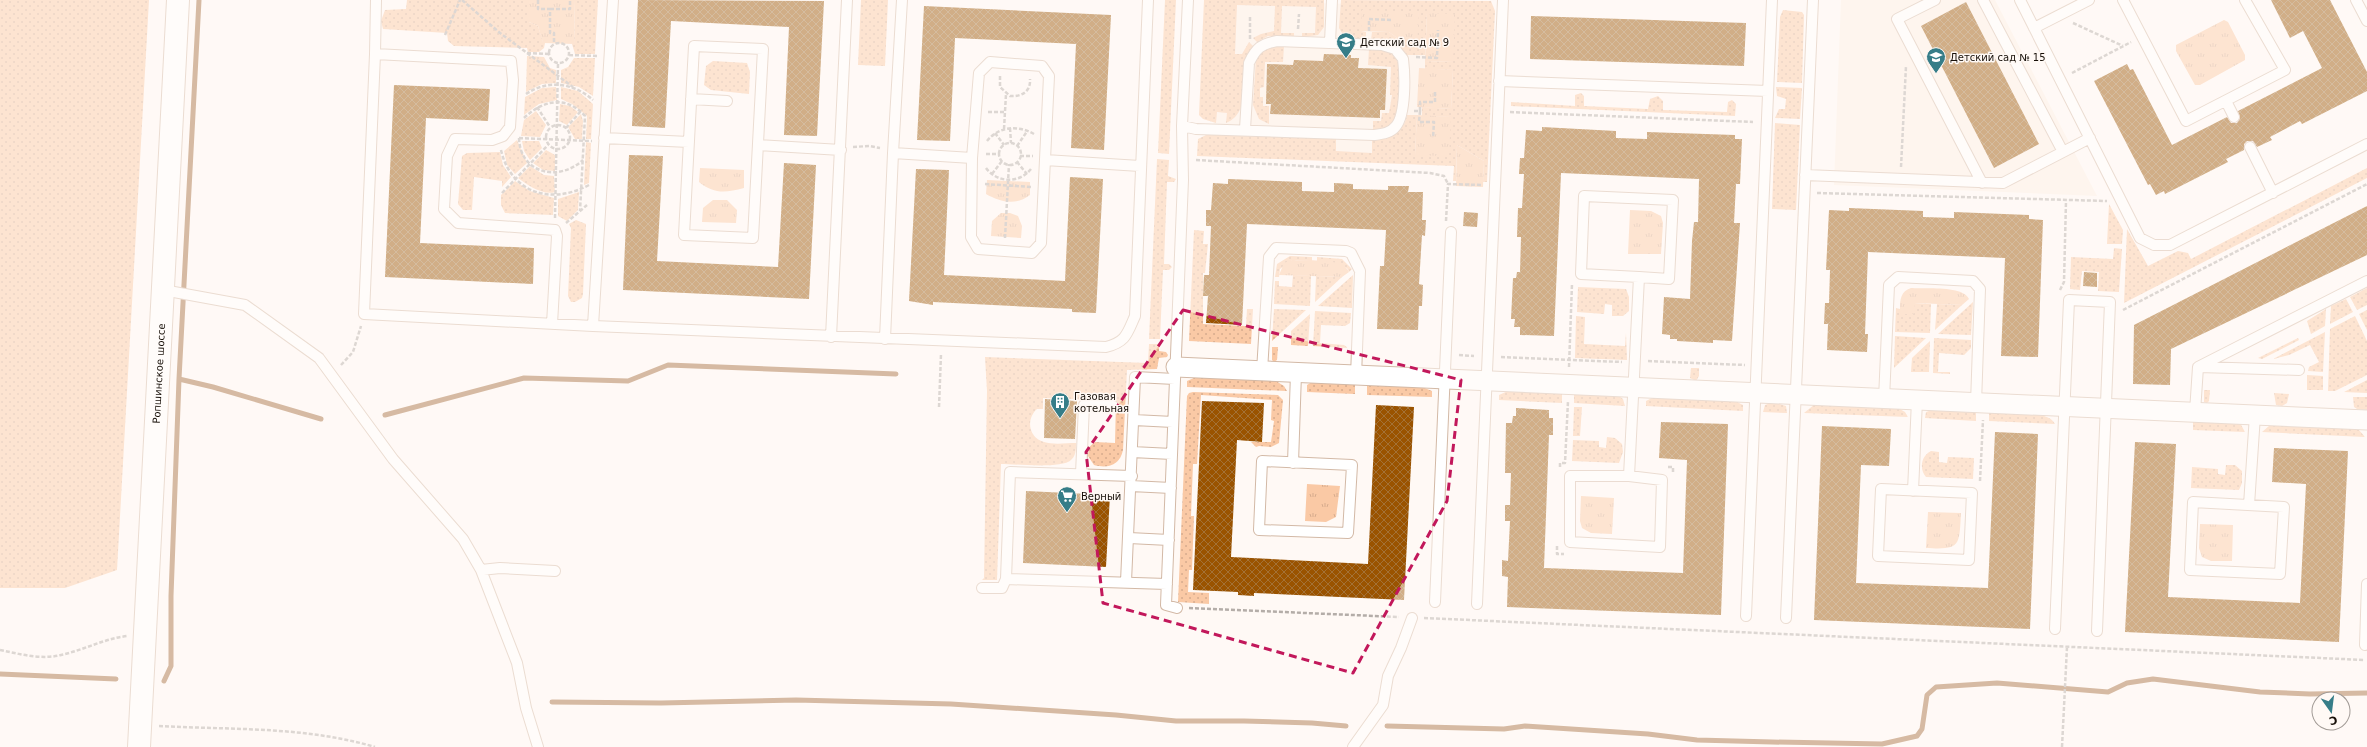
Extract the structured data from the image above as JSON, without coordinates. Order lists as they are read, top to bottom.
{
  "streets": {
    "main road": ["Ропшинское шоссе"]
  },
  "places": {
    "school or university": ["Детский сад № 9", "Детский сад № 15"],
    "building": ["Газовая котельная"],
    "supermarket": ["Верный"]
  },
  "north": "bottom"
}
